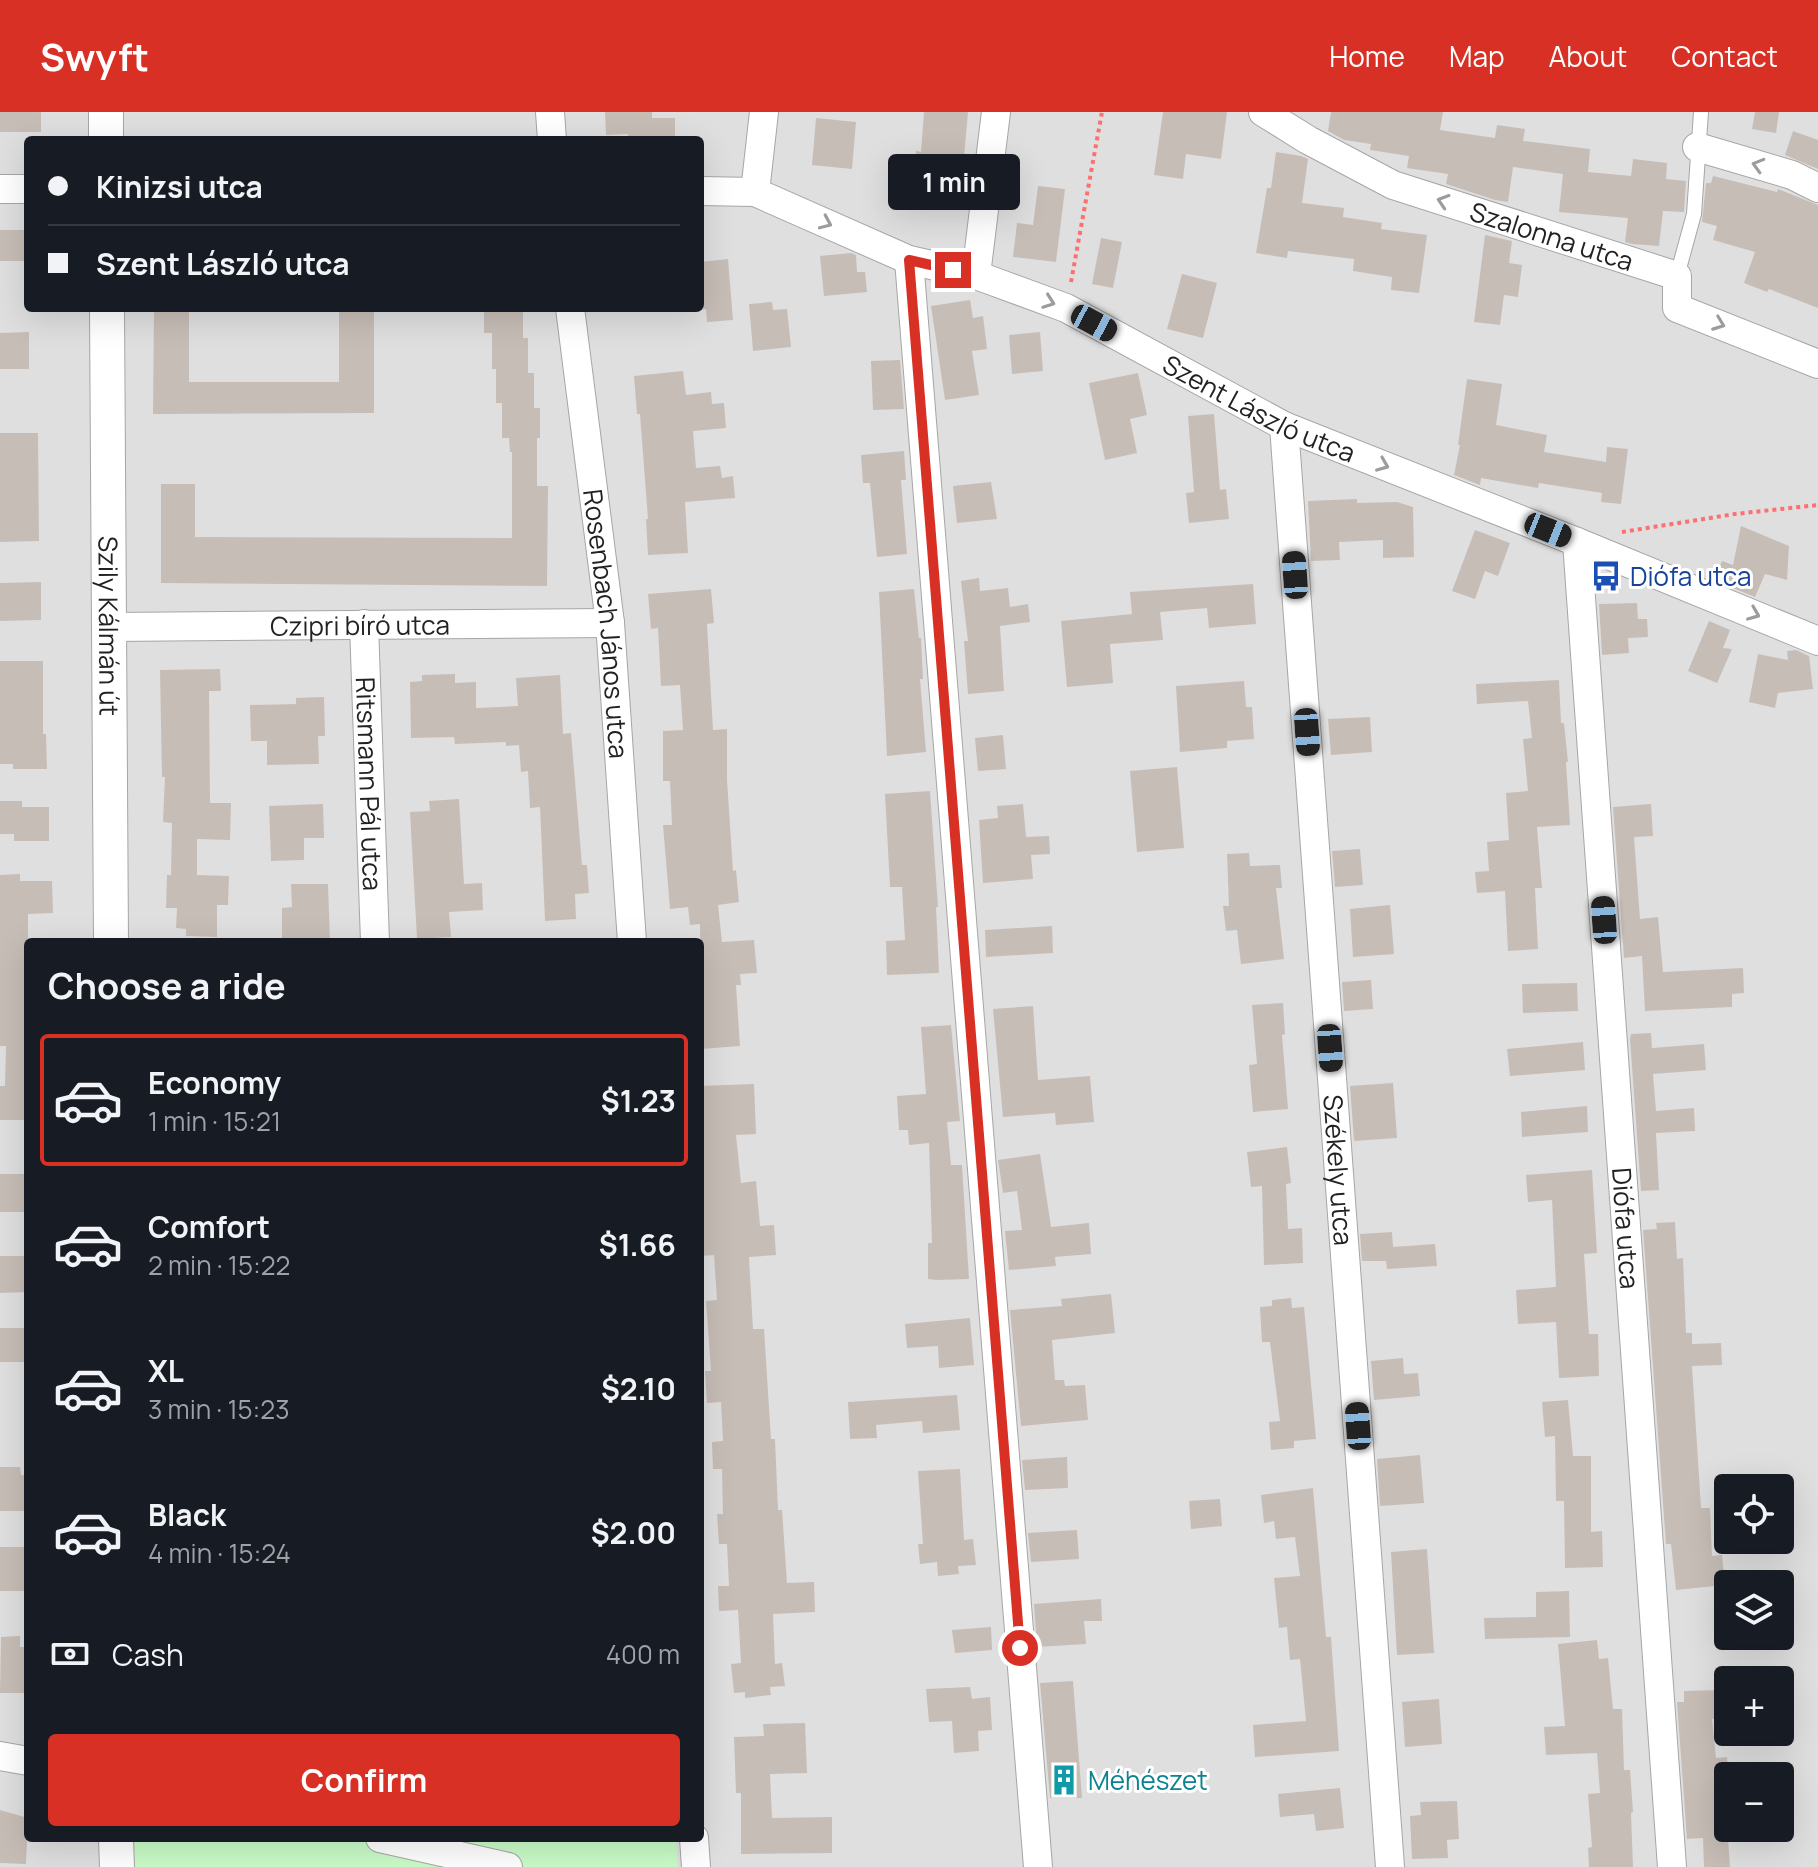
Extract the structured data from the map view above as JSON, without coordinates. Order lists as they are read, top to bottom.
{
  "streets": {
    "street": [
      "Szalonna utca",
      "Szent László utca",
      "Szily Kálmán út",
      "Czipri bíró utca",
      "Rosenbach János utca",
      "Ritsmann Pál utca",
      "Székely utca",
      "Diófa utca"
    ]
  },
  "crossings": [
    ["Szent László utca", "Székely utca"],
    ["Szent László utca", "Diófa utca"],
    ["Szily Kálmán út", "Czipri bíró utca"],
    ["Czipri bíró utca", "Rosenbach János utca"],
    ["Czipri bíró utca", "Ritsmann Pál utca"]
  ],
  "one_way": ["Szalonna utca", "Szent László utca"],
  "places": {
    "bus stop": ["Diófa utca"],
    "building": ["Méhészet"]
  },
  "page": {
    "header": "Swyft",
    "nav": [
      "Home",
      "Map",
      "About",
      "Contact"
    ],
    "banner": ["Kinizsi utca", "Szent László utca"],
    "bubble": "1 min",
    "heading": "Choose a ride",
    "list": [
      {
        "name": "Economy",
        "note": "1 min · 15:21",
        "value": "$1.23"
      },
      {
        "name": "Comfort",
        "note": "2 min · 15:22",
        "value": "$1.66"
      },
      {
        "name": "XL",
        "note": "3 min · 15:23",
        "value": "$2.10"
      },
      {
        "name": "Black",
        "note": "4 min · 15:24",
        "value": "$2.00"
      }
    ],
    "map_buttons": ["+", "−"],
    "pay": ["Cash", "400 m"],
    "buttons": "Confirm"
  }
}
